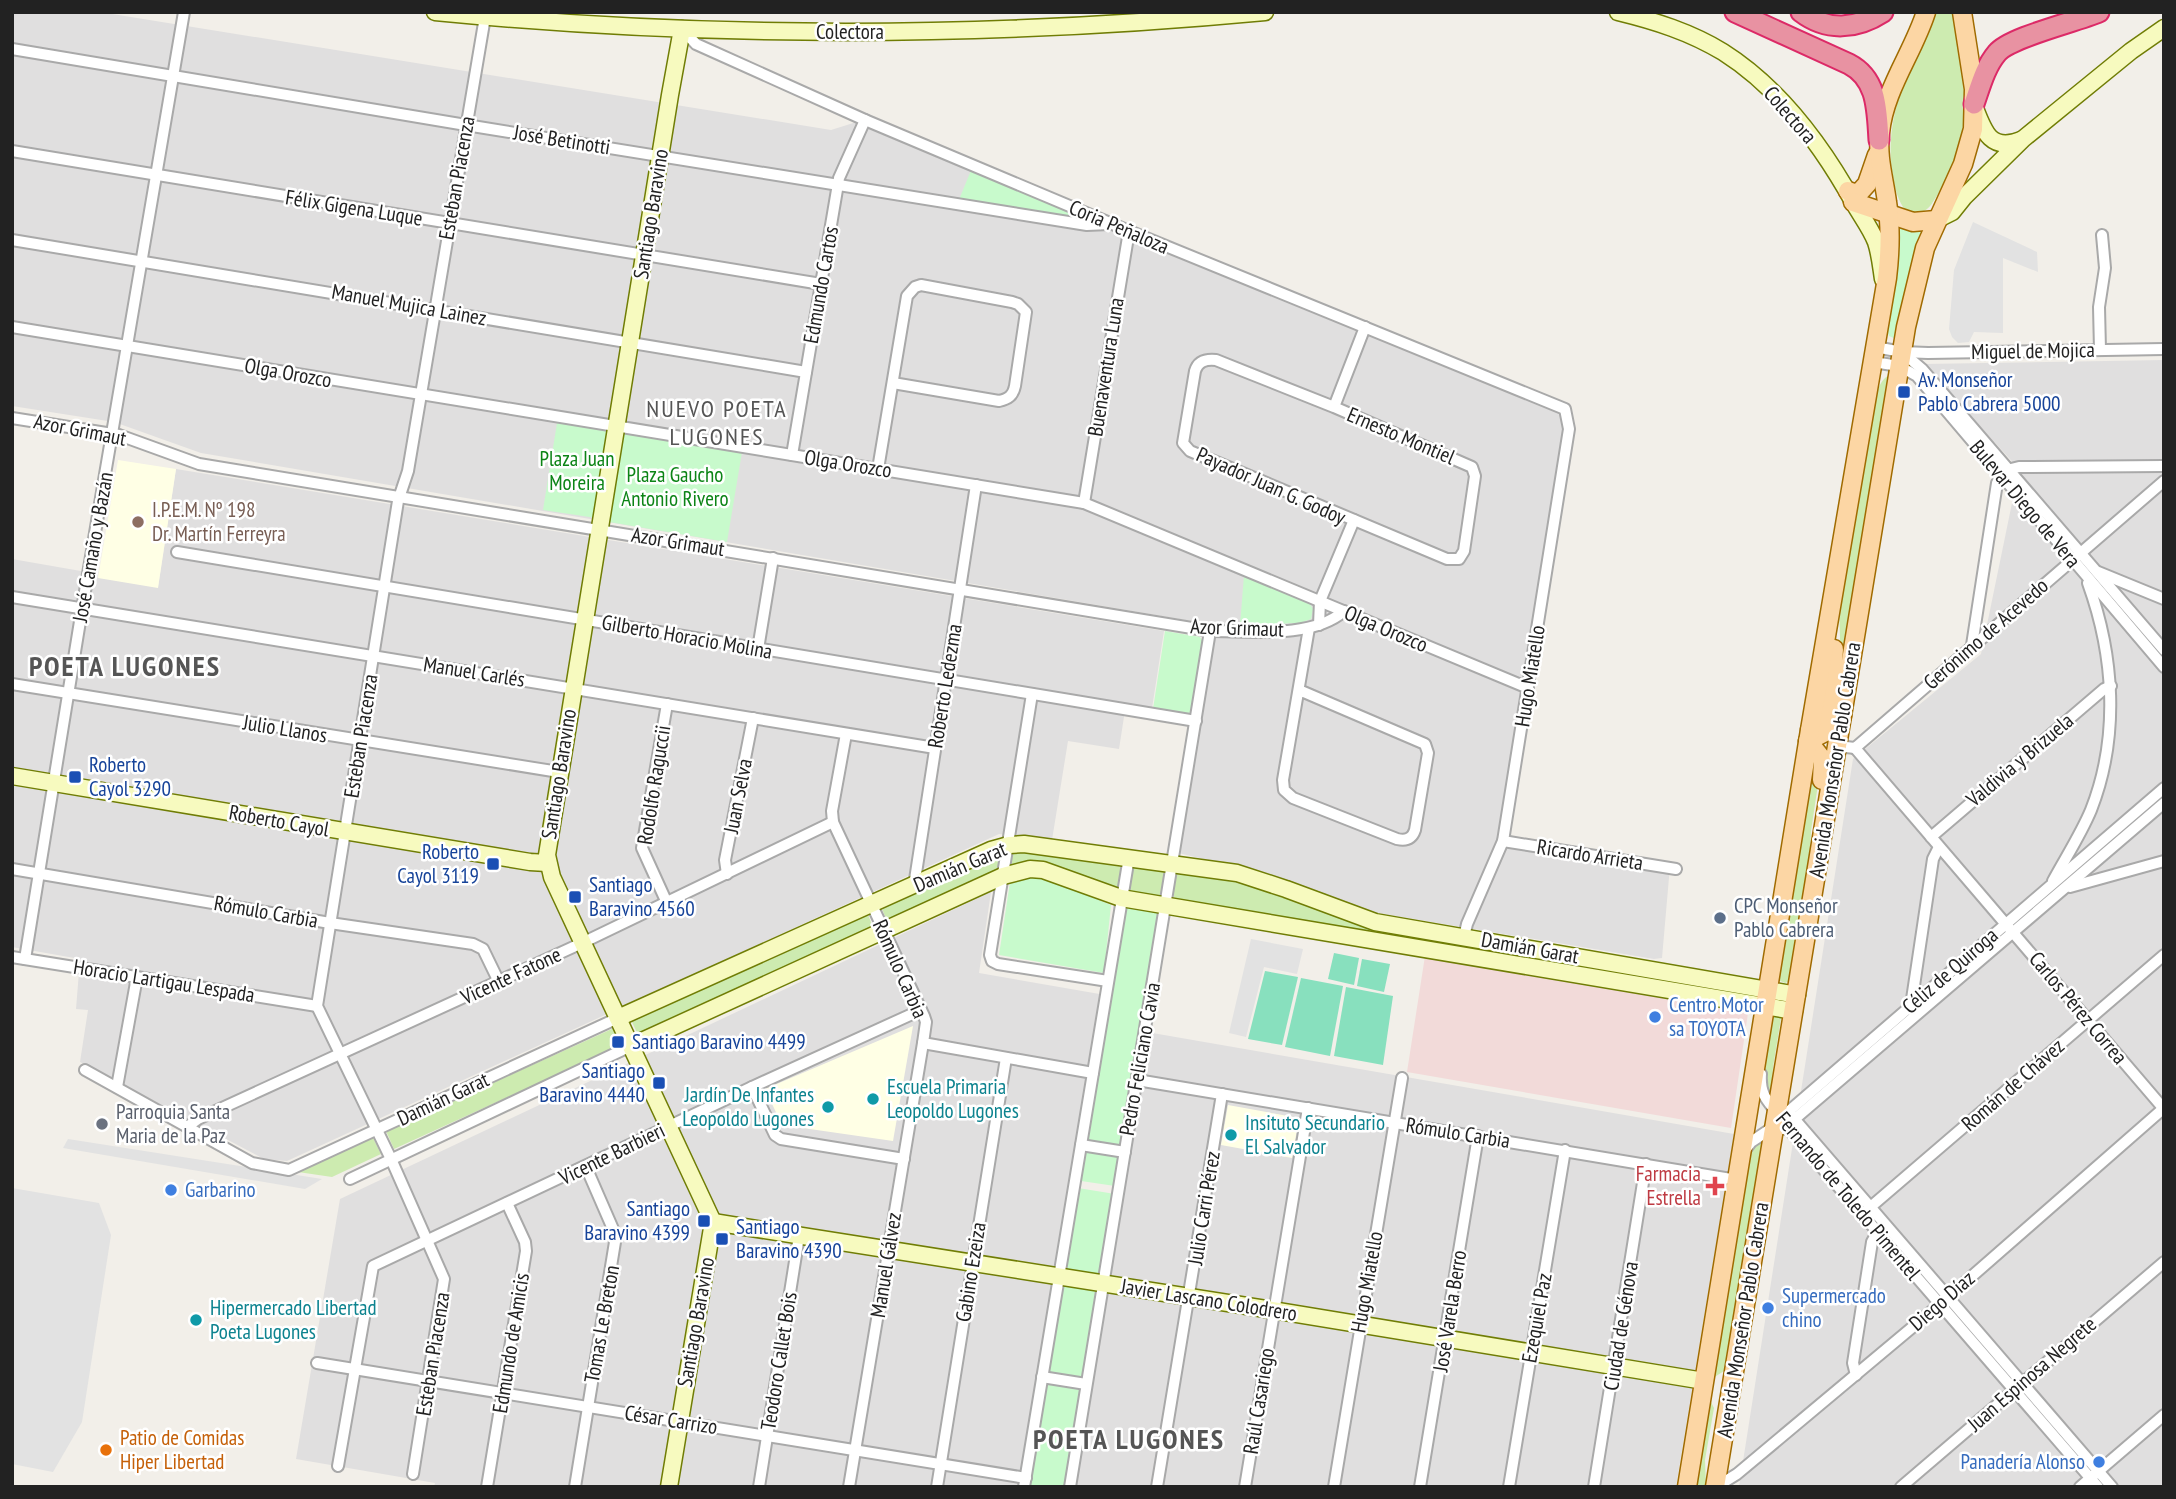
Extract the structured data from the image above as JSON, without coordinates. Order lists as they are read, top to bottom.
{
  "streets": {
    "main road": [
      "Colectora",
      "Santiago Baravino",
      "Avenida Monseñor Pablo Cabrera",
      "Roberto Cayol",
      "Damián Garat",
      "Javier Lascano Colodrero"
    ],
    "street": [
      "José Betinotti",
      "Esteban Piacenza",
      "Félix Gigena Luque",
      "Coria Peñaloza",
      "Edmundo Cartos",
      "Manuel Mujica Lainez",
      "Miguel de Mojica",
      "Buenaventura Luna",
      "Olga Orozco",
      "Azor Grimaut",
      "Ernesto Montiel",
      "Payador Juan G. Godoy",
      "Bulevar Diego de Vera",
      "José Camaño y Bazán",
      "Gerónimo de Acevedo",
      "Gilberto Horacio Molina",
      "Manuel Carlés",
      "Hugo Miatello",
      "Roberto Ledezma",
      "Julio Llanos",
      "Valdivia y Brizuela",
      "Rodolfo Raguccii",
      "Juan Selva",
      "Ricardo Arrieta",
      "Rómulo Carbia",
      "Céliz de Quiroga",
      "Vicente Fatone",
      "Horacio Lartigau Lespada",
      "Carlos Pérez Correa",
      "Pedro Feliciano Cavia",
      "Román de Chávez",
      "Vicente Barbieri",
      "Fernando de Toledo Pimentel",
      "Julio Carri Pérez",
      "Manuel Gálvez",
      "Gabino Ezeiza",
      "Diego Díaz",
      "José Varela Berro",
      "Ezequiel Paz",
      "Tomas Le Breton",
      "Ciudad de Génova",
      "Edmundo de Amicis",
      "Teodoro Callet Bois",
      "Juan Espinosa Negrete",
      "Raúl Casariego",
      "César Carrizo"
    ]
  },
  "crossings": [
    ["Colectora", "Esteban Piacenza"],
    ["Colectora", "Santiago Baravino"],
    ["Colectora", "Coria Peñaloza"],
    ["José Betinotti", "Esteban Piacenza"],
    ["José Betinotti", "Santiago Baravino"],
    ["José Betinotti", "Coria Peñaloza"],
    ["José Betinotti", "Edmundo Cartos"],
    ["José Betinotti", "José Camaño y Bazán"],
    ["Esteban Piacenza", "Félix Gigena Luque"],
    ["Esteban Piacenza", "Manuel Mujica Lainez"],
    ["Esteban Piacenza", "Olga Orozco"],
    ["Esteban Piacenza", "Azor Grimaut"],
    ["Esteban Piacenza", "Gilberto Horacio Molina"],
    ["Esteban Piacenza", "Manuel Carlés"],
    ["Esteban Piacenza", "Julio Llanos"],
    ["Esteban Piacenza", "Roberto Cayol"],
    ["Esteban Piacenza", "Damián Garat"],
    ["Esteban Piacenza", "Rómulo Carbia"],
    ["Esteban Piacenza", "Vicente Fatone"],
    ["Esteban Piacenza", "Horacio Lartigau Lespada"],
    ["Esteban Piacenza", "Vicente Barbieri"],
    ["Esteban Piacenza", "César Carrizo"],
    ["Félix Gigena Luque", "Santiago Baravino"],
    ["Félix Gigena Luque", "Edmundo Cartos"],
    ["Félix Gigena Luque", "José Camaño y Bazán"],
    ["Santiago Baravino", "Coria Peñaloza"],
    ["Santiago Baravino", "Manuel Mujica Lainez"],
    ["Santiago Baravino", "Olga Orozco"],
    ["Santiago Baravino", "Azor Grimaut"],
    ["Santiago Baravino", "Gilberto Horacio Molina"],
    ["Santiago Baravino", "Manuel Carlés"],
    ["Santiago Baravino", "Julio Llanos"],
    ["Santiago Baravino", "Roberto Cayol"],
    ["Santiago Baravino", "Damián Garat"],
    ["Santiago Baravino", "Vicente Fatone"],
    ["Santiago Baravino", "Vicente Barbieri"],
    ["Santiago Baravino", "Javier Lascano Colodrero"],
    ["Santiago Baravino", "César Carrizo"],
    ["Coria Peñaloza", "Edmundo Cartos"],
    ["Coria Peñaloza", "Buenaventura Luna"],
    ["Coria Peñaloza", "Ernesto Montiel"],
    ["Coria Peñaloza", "Hugo Miatello"],
    ["Edmundo Cartos", "Manuel Mujica Lainez"],
    ["Edmundo Cartos", "Olga Orozco"],
    ["Manuel Mujica Lainez", "José Camaño y Bazán"],
    ["Miguel de Mojica", "Bulevar Diego de Vera"],
    ["Miguel de Mojica", "Avenida Monseñor Pablo Cabrera"],
    ["Buenaventura Luna", "Olga Orozco"],
    ["Olga Orozco", "Azor Grimaut"],
    ["Olga Orozco", "Payador Juan G. Godoy"],
    ["Olga Orozco", "José Camaño y Bazán"],
    ["Olga Orozco", "Hugo Miatello"],
    ["Olga Orozco", "Roberto Ledezma"],
    ["Azor Grimaut", "Payador Juan G. Godoy"],
    ["Azor Grimaut", "José Camaño y Bazán"],
    ["Azor Grimaut", "Roberto Ledezma"],
    ["Azor Grimaut", "Pedro Feliciano Cavia"],
    ["Ernesto Montiel", "Payador Juan G. Godoy"],
    ["Bulevar Diego de Vera", "Gerónimo de Acevedo"],
    ["Bulevar Diego de Vera", "Avenida Monseñor Pablo Cabrera"],
    ["José Camaño y Bazán", "Manuel Carlés"],
    ["José Camaño y Bazán", "Julio Llanos"],
    ["José Camaño y Bazán", "Roberto Cayol"],
    ["José Camaño y Bazán", "Rómulo Carbia"],
    ["José Camaño y Bazán", "Horacio Lartigau Lespada"],
    ["Gerónimo de Acevedo", "Avenida Monseñor Pablo Cabrera"],
    ["Gerónimo de Acevedo", "Carlos Pérez Correa"],
    ["Gilberto Horacio Molina", "Roberto Ledezma"],
    ["Gilberto Horacio Molina", "Pedro Feliciano Cavia"],
    ["Manuel Carlés", "Roberto Ledezma"],
    ["Manuel Carlés", "Rodolfo Raguccii"],
    ["Manuel Carlés", "Juan Selva"],
    ["Hugo Miatello", "Ricardo Arrieta"],
    ["Hugo Miatello", "Damián Garat"],
    ["Hugo Miatello", "Rómulo Carbia"],
    ["Hugo Miatello", "Javier Lascano Colodrero"],
    ["Roberto Ledezma", "Damián Garat"],
    ["Avenida Monseñor Pablo Cabrera", "Damián Garat"],
    ["Avenida Monseñor Pablo Cabrera", "Rómulo Carbia"],
    ["Avenida Monseñor Pablo Cabrera", "Céliz de Quiroga"],
    ["Avenida Monseñor Pablo Cabrera", "Carlos Pérez Correa"],
    ["Avenida Monseñor Pablo Cabrera", "Fernando de Toledo Pimentel"],
    ["Avenida Monseñor Pablo Cabrera", "Javier Lascano Colodrero"],
    ["Avenida Monseñor Pablo Cabrera", "Diego Díaz"],
    ["Valdivia y Brizuela", "Carlos Pérez Correa"],
    ["Rodolfo Raguccii", "Vicente Fatone"],
    ["Juan Selva", "Vicente Fatone"],
    ["Damián Garat", "Rómulo Carbia"],
    ["Damián Garat", "Vicente Fatone"],
    ["Damián Garat", "Pedro Feliciano Cavia"],
    ["Rómulo Carbia", "Vicente Fatone"],
    ["Rómulo Carbia", "Pedro Feliciano Cavia"],
    ["Rómulo Carbia", "Vicente Barbieri"],
    ["Rómulo Carbia", "Julio Carri Pérez"],
    ["Rómulo Carbia", "Manuel Gálvez"],
    ["Rómulo Carbia", "Gabino Ezeiza"],
    ["Rómulo Carbia", "José Varela Berro"],
    ["Rómulo Carbia", "Ezequiel Paz"],
    ["Rómulo Carbia", "Ciudad de Génova"],
    ["Rómulo Carbia", "Raúl Casariego"],
    ["Céliz de Quiroga", "Carlos Pérez Correa"],
    ["Céliz de Quiroga", "Fernando de Toledo Pimentel"],
    ["Carlos Pérez Correa", "Román de Chávez"],
    ["Carlos Pérez Correa", "Diego Díaz"],
    ["Pedro Feliciano Cavia", "Javier Lascano Colodrero"],
    ["Pedro Feliciano Cavia", "César Carrizo"],
    ["Román de Chávez", "Fernando de Toledo Pimentel"],
    ["Vicente Barbieri", "Tomas Le Breton"],
    ["Vicente Barbieri", "Edmundo de Amicis"],
    ["Vicente Barbieri", "César Carrizo"],
    ["Fernando de Toledo Pimentel", "Diego Díaz"],
    ["Fernando de Toledo Pimentel", "Juan Espinosa Negrete"],
    ["Julio Carri Pérez", "Javier Lascano Colodrero"],
    ["Manuel Gálvez", "Javier Lascano Colodrero"],
    ["Manuel Gálvez", "César Carrizo"],
    ["Gabino Ezeiza", "Javier Lascano Colodrero"],
    ["Gabino Ezeiza", "César Carrizo"],
    ["Javier Lascano Colodrero", "José Varela Berro"],
    ["Javier Lascano Colodrero", "Ezequiel Paz"],
    ["Javier Lascano Colodrero", "Ciudad de Génova"],
    ["Javier Lascano Colodrero", "Teodoro Callet Bois"],
    ["Javier Lascano Colodrero", "Raúl Casariego"],
    ["Tomas Le Breton", "César Carrizo"],
    ["Edmundo de Amicis", "César Carrizo"],
    ["Teodoro Callet Bois", "César Carrizo"]
  ],
  "districts": ["NUEVO POETA LUGONES", "POETA LUGONES", "POETA LUGONES"],
  "parks": ["Plaza Juan Moreira", "Plaza Gaucho Antonio Rivero"],
  "places": {
    "transit": [
      "Av. Monseñor Pablo Cabrera 5000",
      "Roberto Cayol 3290",
      "Roberto Cayol 3119",
      "Santiago Baravino 4560",
      "Santiago Baravino 4499",
      "Santiago Baravino 4440",
      "Santiago Baravino 4399",
      "Santiago Baravino 4390"
    ],
    "other": [
      "I.P.E.M. Nº 198 Dr. Martín Ferreyra",
      "CPC Monseñor Pablo Cabrera",
      "Centro Motor sa TOYOTA",
      "Escuela Primaria Leopoldo Lugones",
      "Jardín De Infantes Leopoldo Lugones",
      "Parroquia Santa Maria de la Paz",
      "Insituto Secundario El Salvador",
      "Garbarino",
      "Supermercado chino",
      "Hipermercado Libertad Poeta Lugones",
      "Patio de Comidas Hiper Libertad",
      "Panadería Alonso"
    ],
    "health": ["Farmacia Estrella"]
  }
}
